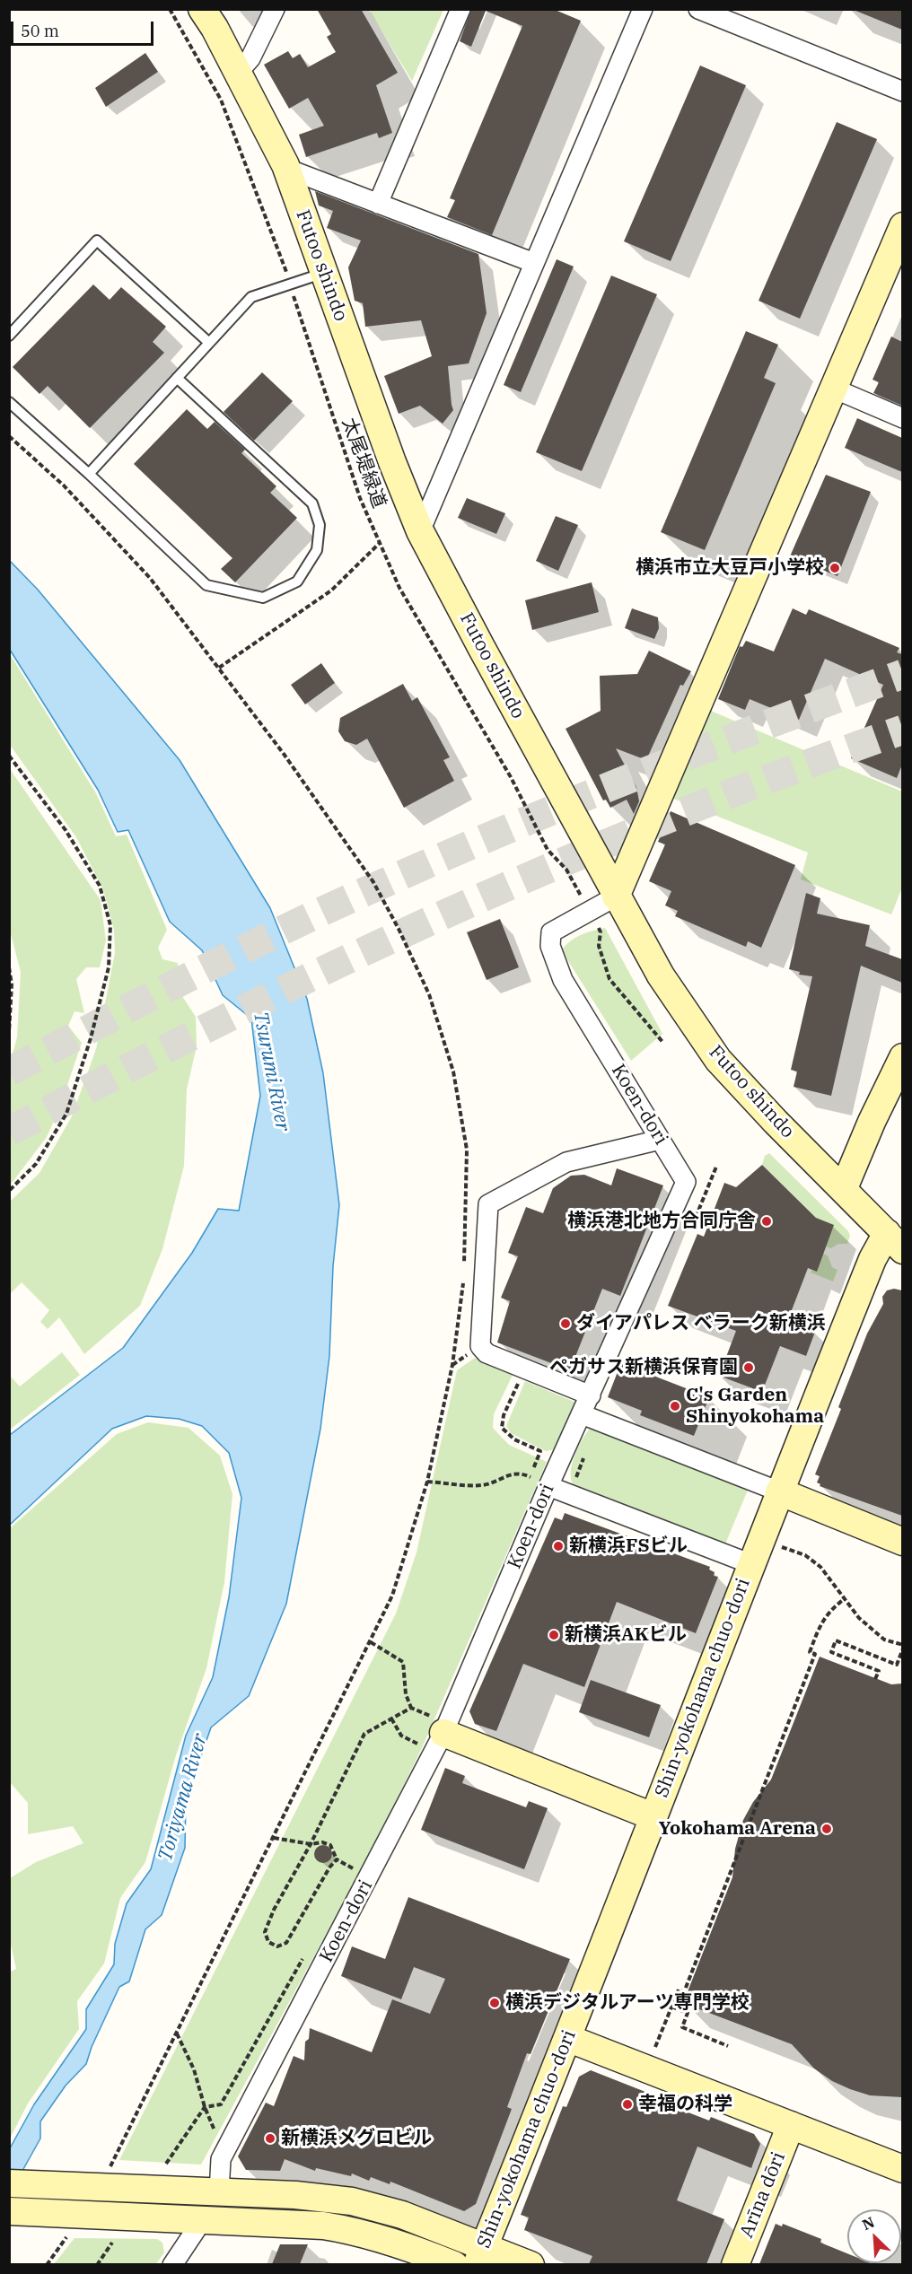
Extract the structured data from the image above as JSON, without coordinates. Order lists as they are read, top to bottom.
{
  "streets": {
    "street": [
      "Futoo shindo",
      "Koen-dori",
      "Shin-yokohama chuo-dori",
      "Arīna dōri"
    ],
    "path": ["太尾堤緑道"]
  },
  "crossings": [
    ["Futoo shindo", "Koen-dori"],
    ["Futoo shindo", "Shin-yokohama chuo-dori"]
  ],
  "water": ["Tsurumi River", "Toriyama River"],
  "places": [
    "横浜市立大豆戸小学校",
    "横浜港北地方合同庁舎",
    "ダイアパレス ベラーク新横浜",
    "ペガサス新横浜保育園",
    "C's Garden Shinyokohama",
    "新横浜FSビル",
    "新横浜AKビル",
    "Yokohama Arena",
    "横浜デジタルアーツ専門学校",
    "幸福の科学",
    "新横浜メグロビル"
  ],
  "scale_bar": "50 m",
  "north": "top left"
}
